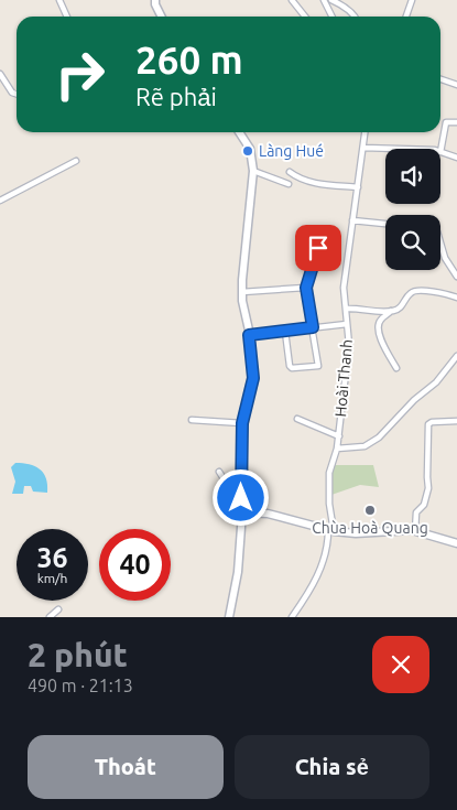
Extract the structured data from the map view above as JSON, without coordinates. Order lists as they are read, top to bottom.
{
  "streets": {
    "street": ["Hoài Thanh"]
  },
  "places": ["Làng Hué", "Chùa Hoà Quang"],
  "page": {
    "turn": ["260 m", "Rẽ phải"],
    "speed": "36 km/h",
    "limit": "40",
    "heading": ["2 phút", "490 m · 21:13"],
    "buttons": ["Thoát", "Chia sẻ"]
  }
}
